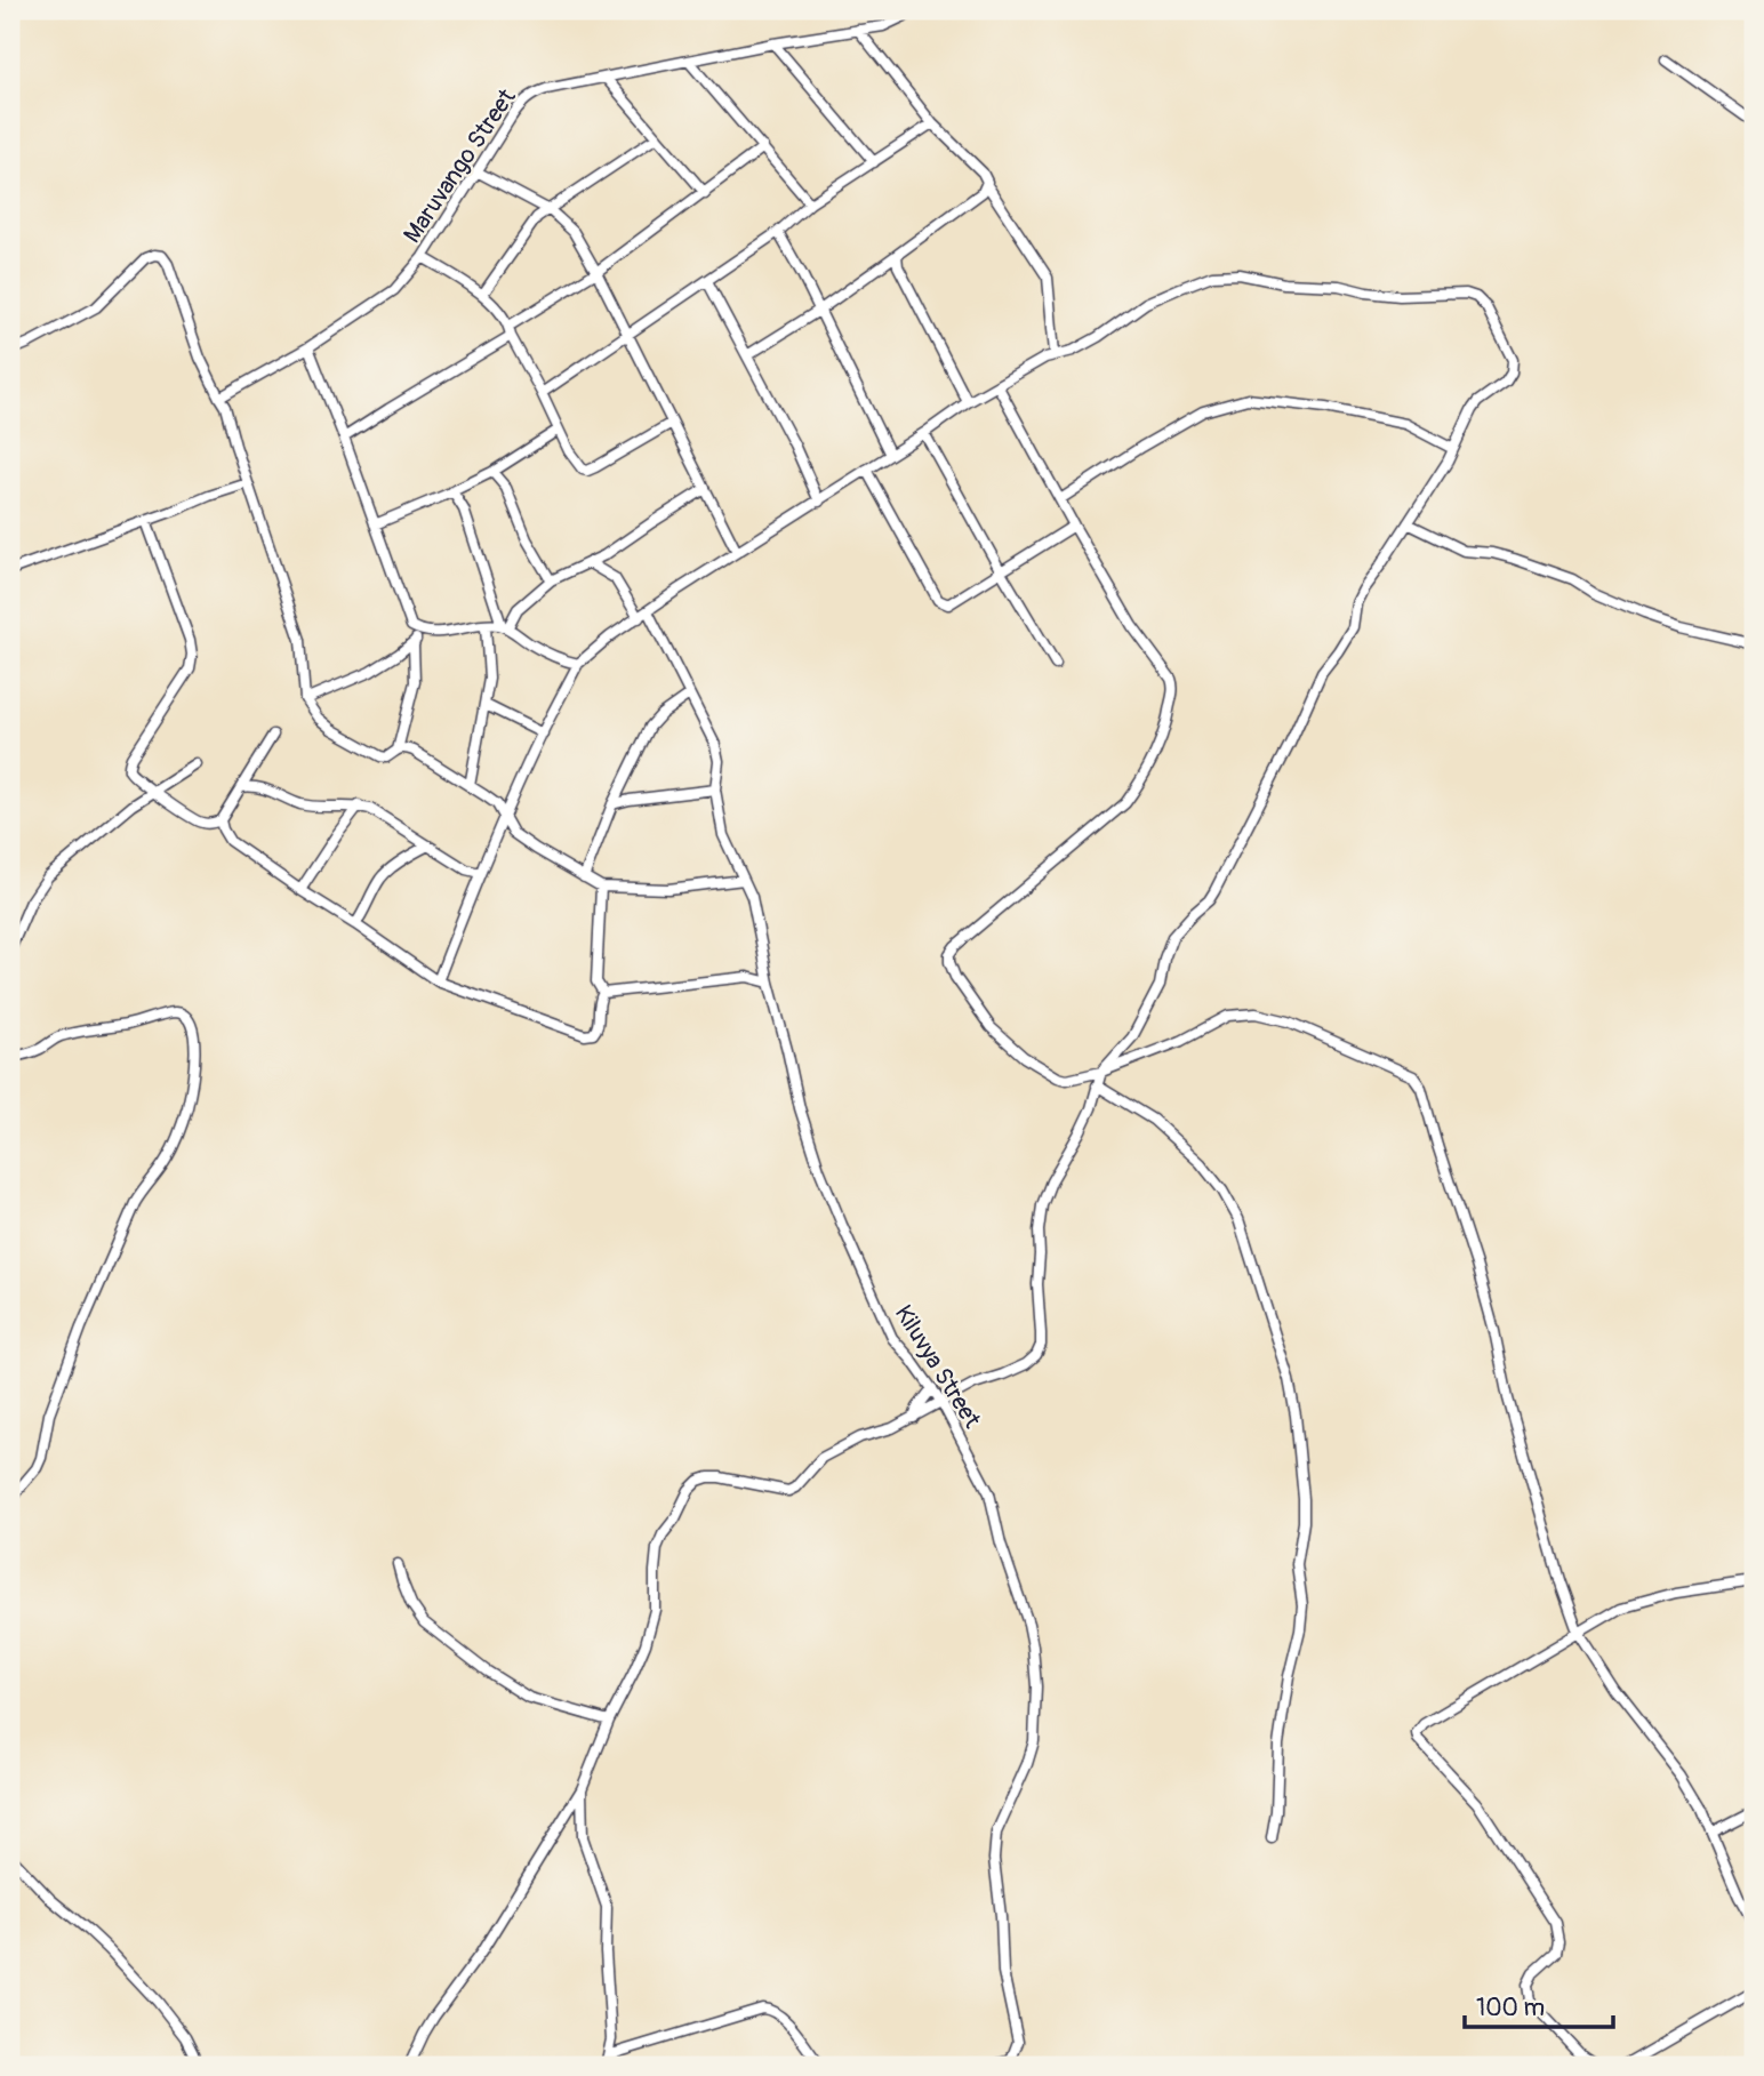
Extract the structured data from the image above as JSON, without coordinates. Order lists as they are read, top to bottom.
{
  "streets": {
    "street": ["Maruvango Street", "Kiluvya Street"]
  },
  "scale_bar": "100 m"
}
